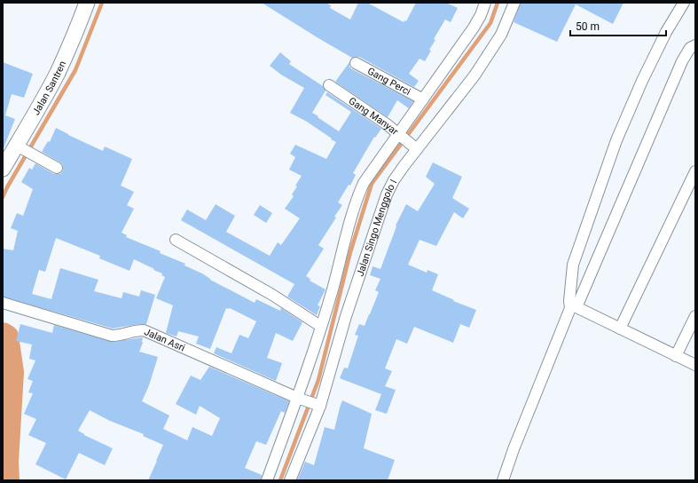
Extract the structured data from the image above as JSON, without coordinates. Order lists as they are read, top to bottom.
{
  "streets": {
    "street": [
      "Gang Perci",
      "Jalan Santren",
      "Gang Manyar",
      "Jalan Singo Menggolo I",
      "Jalan Asri"
    ]
  },
  "crossings": [
    ["Gang Manyar", "Jalan Singo Menggolo I"],
    ["Jalan Singo Menggolo I", "Jalan Asri"]
  ],
  "scale_bar": "50 m"
}
